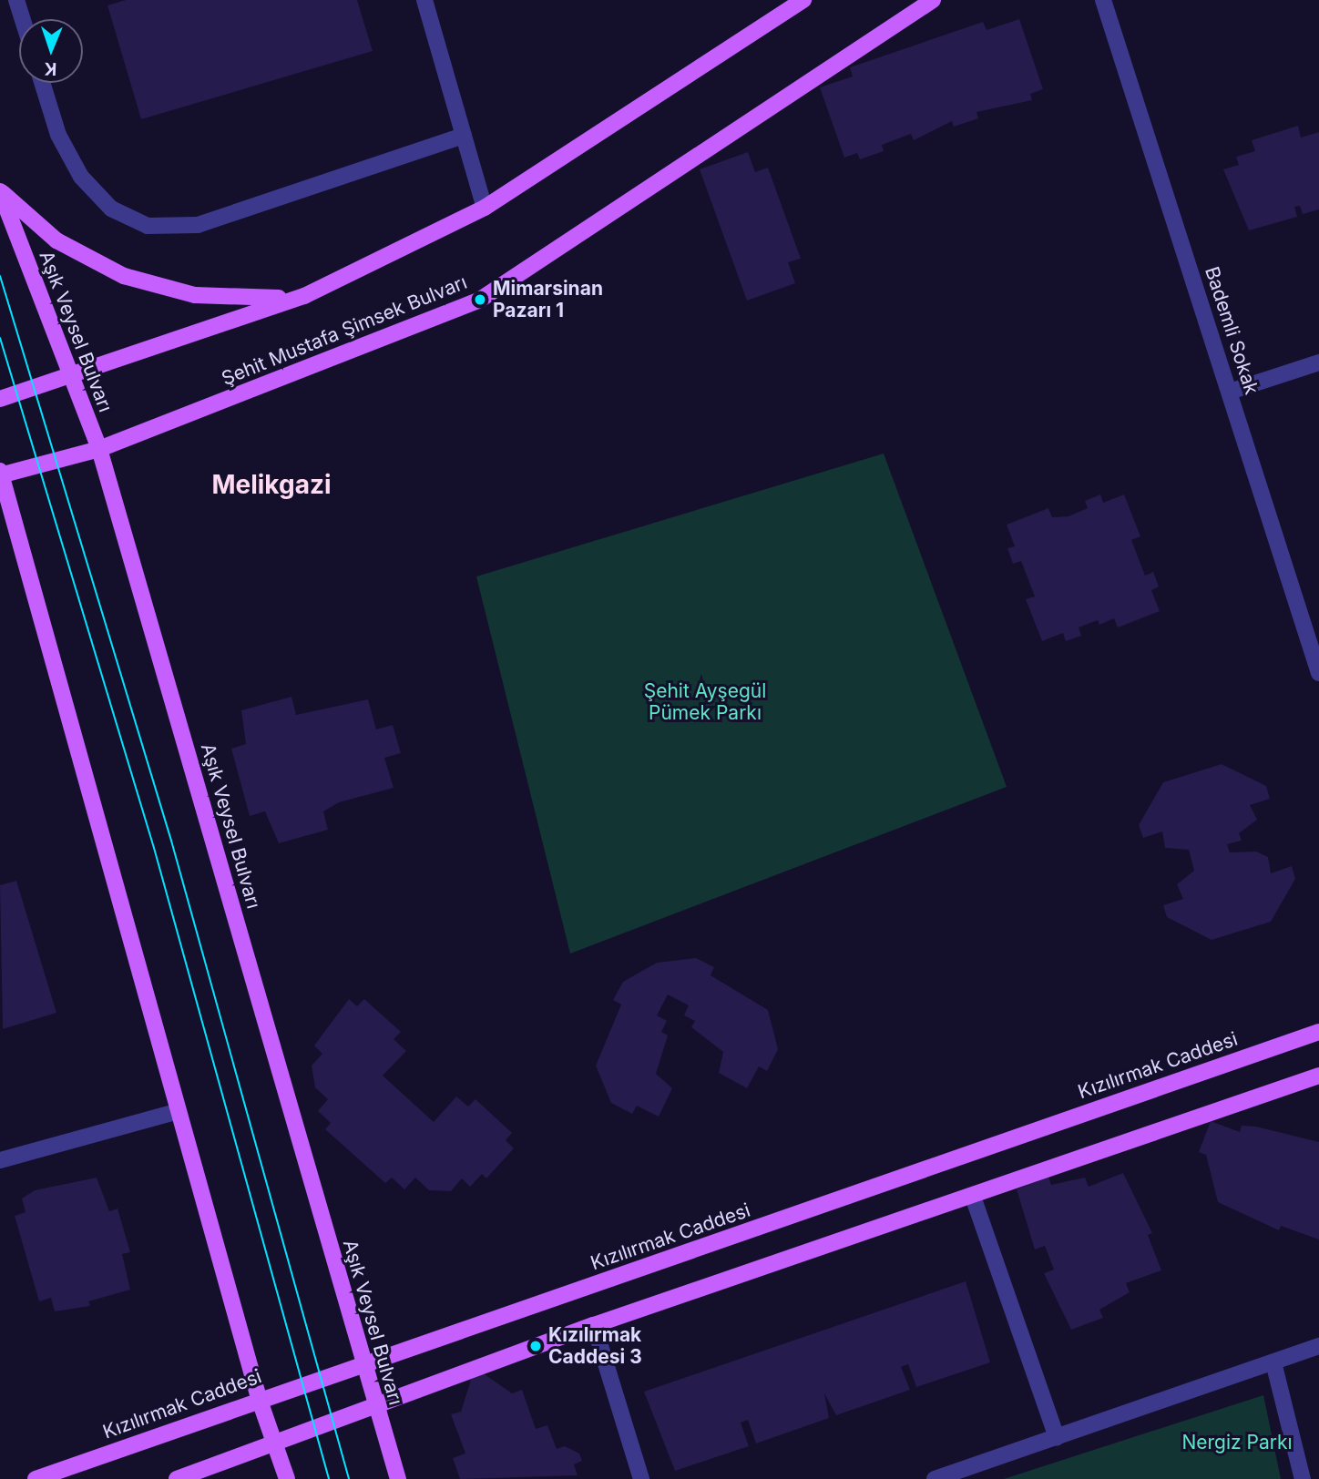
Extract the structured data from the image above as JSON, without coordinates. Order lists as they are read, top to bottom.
{
  "streets": {
    "main road": ["Şehit Mustafa Şimsek Bulvarı", "Aşık Veysel Bulvarı", "Kızılırmak Caddesi"],
    "street": ["Bademli Sokak"]
  },
  "crossings": [
    ["Şehit Mustafa Şimsek Bulvarı", "Aşık Veysel Bulvarı"],
    ["Aşık Veysel Bulvarı", "Kızılırmak Caddesi"]
  ],
  "districts": ["Melikgazi"],
  "parks": ["Şehit Ayşegül Pümek Parkı", "Nergiz Parkı"],
  "places": ["Mimarsinan Pazarı 1", "Kızılırmak Caddesi 3"],
  "north": "bottom"
}
